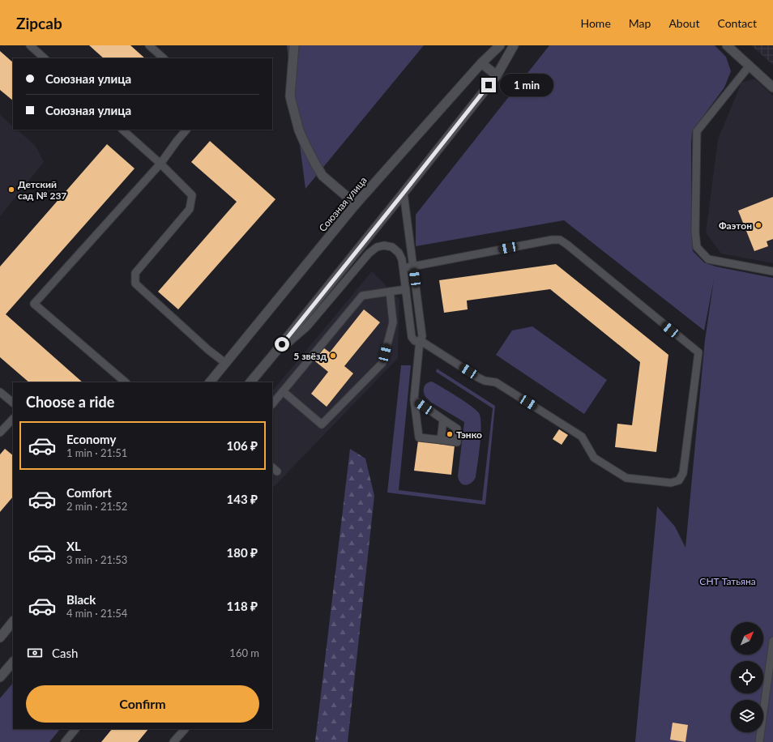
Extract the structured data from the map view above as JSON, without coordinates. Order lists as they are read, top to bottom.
{
  "streets": {
    "main road": ["Союзная улица"]
  },
  "parks": ["СНТ Татьяна"],
  "places": [
    "Детский сад № 237",
    "Фаэтон",
    "5 звёзд",
    "Тэнко"
  ],
  "north": "top right",
  "page": {
    "header": "Zipcab",
    "nav": [
      "Home",
      "Map",
      "About",
      "Contact"
    ],
    "banner": ["Союзная улица", "Союзная улица"],
    "bubble": "1 min",
    "heading": "Choose a ride",
    "list": [
      {
        "name": "Economy",
        "note": "1 min · 21:51",
        "value": "106 ₽"
      },
      {
        "name": "Comfort",
        "note": "2 min · 21:52",
        "value": "143 ₽"
      },
      {
        "name": "XL",
        "note": "3 min · 21:53",
        "value": "180 ₽"
      },
      {
        "name": "Black",
        "note": "4 min · 21:54",
        "value": "118 ₽"
      }
    ],
    "pay": ["Cash", "160 m"],
    "buttons": "Confirm"
  }
}
